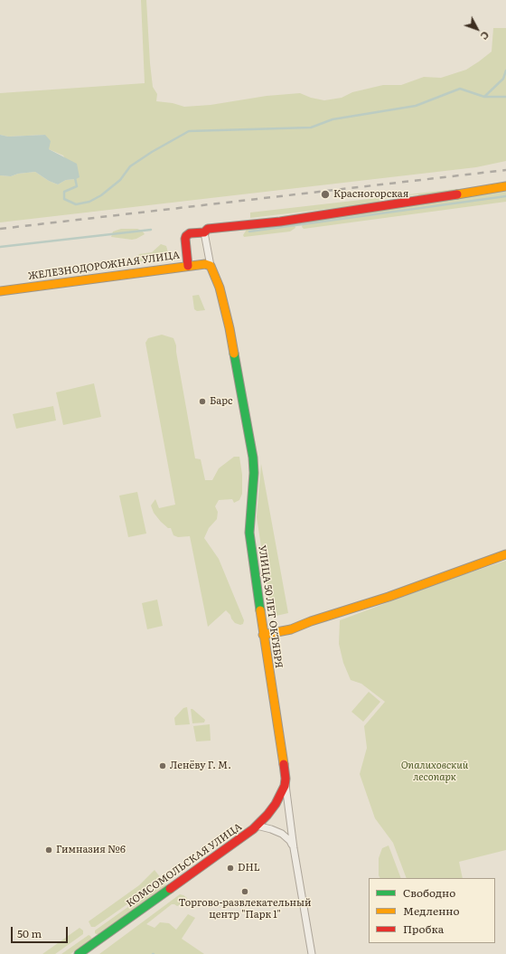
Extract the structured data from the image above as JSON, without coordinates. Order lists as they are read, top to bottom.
{
  "streets": {
    "street": ["ЖЕЛЕЗНОДОРОЖНАЯ УЛИЦА", "УЛИЦА 50 ЛЕТ ОКТЯБРЯ", "КОМСОМОЛЬСКАЯ УЛИЦА"]
  },
  "crossings": [
    ["ЖЕЛЕЗНОДОРОЖНАЯ УЛИЦА", "УЛИЦА 50 ЛЕТ ОКТЯБРЯ"],
    ["УЛИЦА 50 ЛЕТ ОКТЯБРЯ", "КОМСОМОЛЬСКАЯ УЛИЦА"]
  ],
  "parks": ["Опалиховский лесопарк"],
  "places": [
    "Красногорская",
    "Барс",
    "Ленёву Г. М.",
    "Гимназия №6",
    "DHL",
    "Торгово-развлекательный центр \"Парк 1\""
  ],
  "legend": ["Свободно", "Медленно", "Пробка"],
  "scale_bar": "50 m",
  "north": "bottom right"
}
